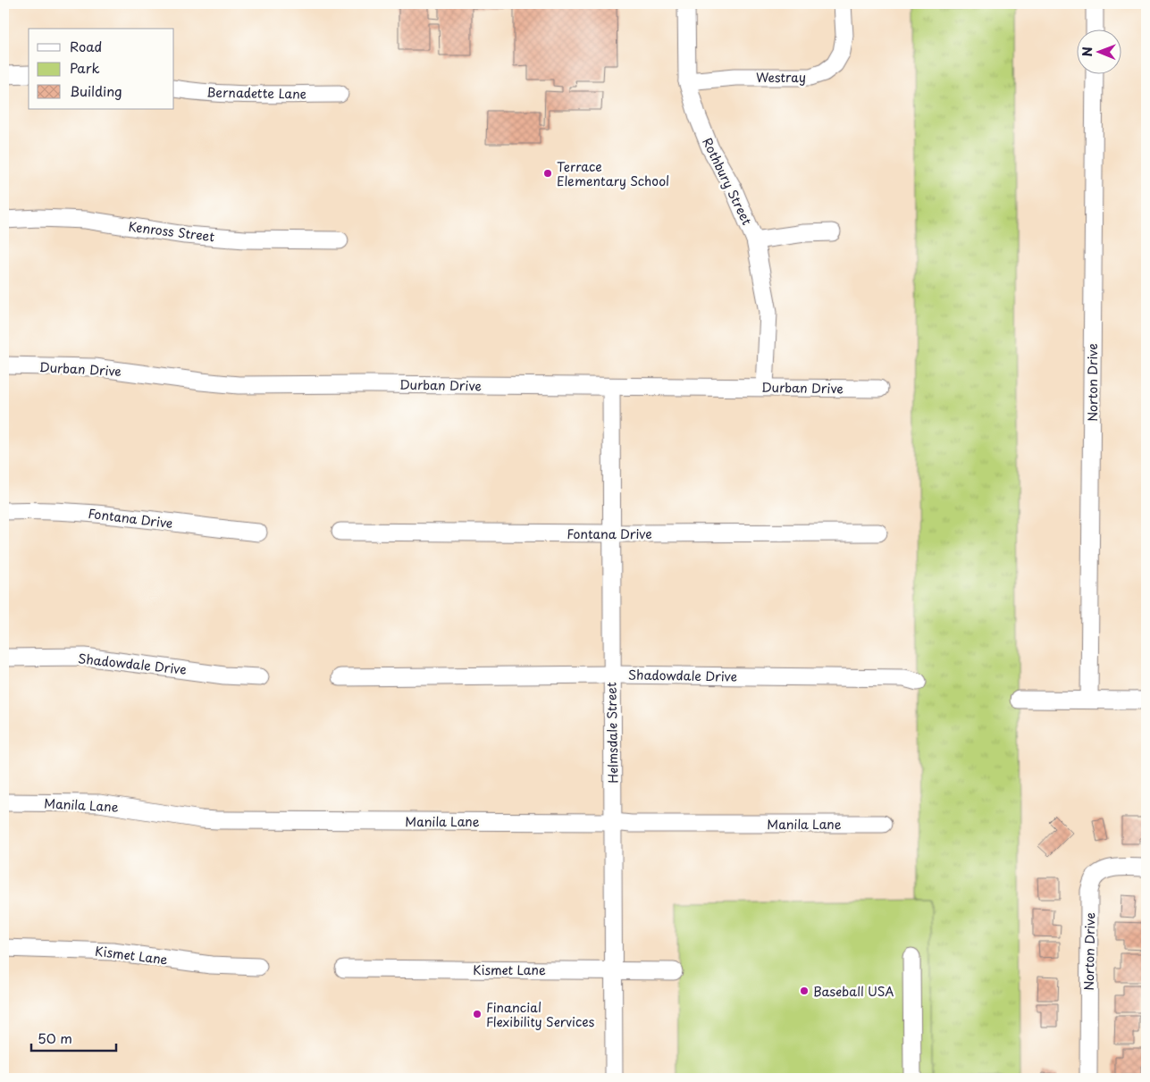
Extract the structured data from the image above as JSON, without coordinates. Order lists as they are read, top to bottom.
{
  "streets": {
    "street": [
      "Westray",
      "Bernadette Lane",
      "Rothbury Street",
      "Kenross Street",
      "Durban Drive",
      "Norton Drive",
      "Fontana Drive",
      "Shadowdale Drive",
      "Helmsdale Street",
      "Manila Lane",
      "Kismet Lane"
    ]
  },
  "crossings": [
    ["Westray", "Rothbury Street"],
    ["Rothbury Street", "Durban Drive"],
    ["Durban Drive", "Helmsdale Street"],
    ["Fontana Drive", "Helmsdale Street"],
    ["Shadowdale Drive", "Helmsdale Street"],
    ["Helmsdale Street", "Manila Lane"],
    ["Helmsdale Street", "Kismet Lane"]
  ],
  "places": ["Terrace Elementary School", "Baseball USA", "Financial Flexibility Services"],
  "legend": ["Road", "Park", "Building"],
  "scale_bar": "50 m",
  "north": "left"
}
